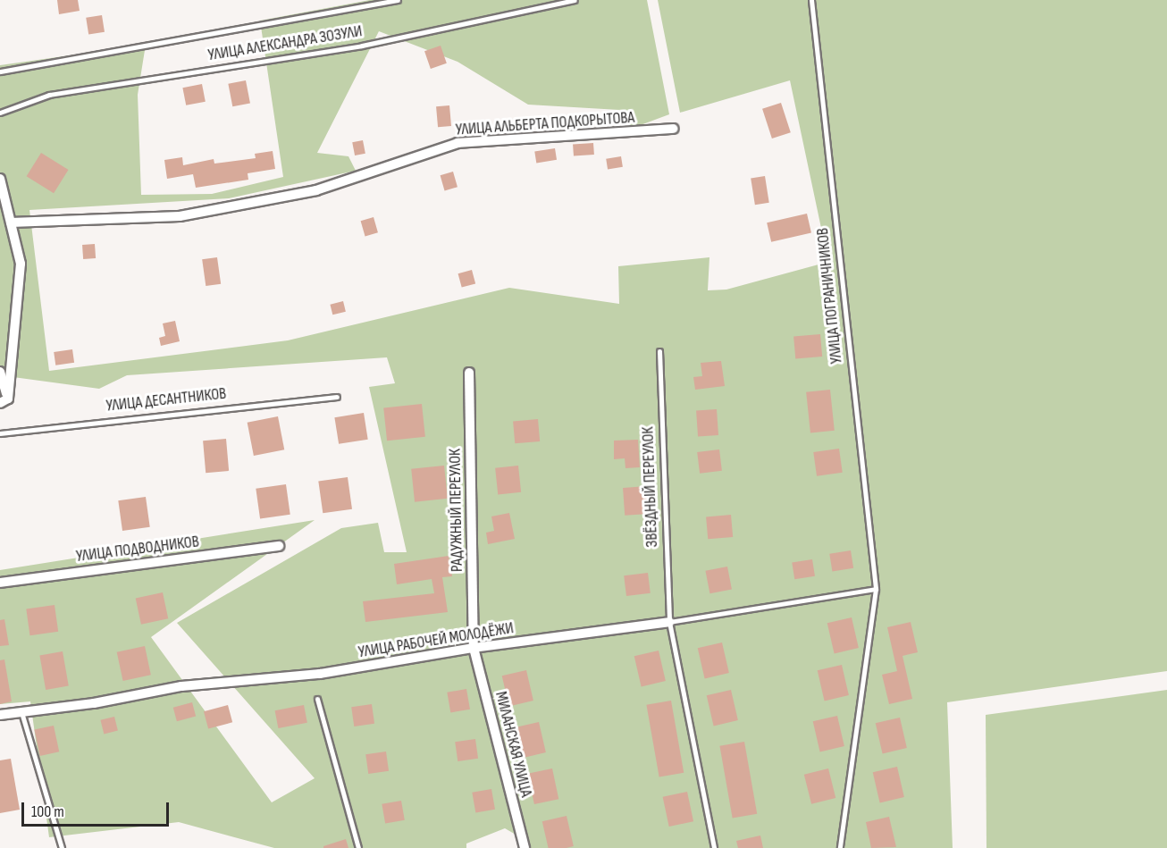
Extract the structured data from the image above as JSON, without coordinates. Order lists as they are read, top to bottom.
{
  "streets": {
    "street": [
      "УЛИЦА АЛЬБЕРТА ПОДКОРЫТОВА",
      "РАДУЖНЫЙ ПЕРЕУЛОК",
      "УЛИЦА ПОДВОДНИКОВ",
      "УЛИЦА РАБОЧЕЙ МОЛОДЁЖИ",
      "МИЛАНСКАЯ УЛИЦА"
    ],
    "lane": [
      "УЛИЦА АЛЕКСАНДРА ЗОЗУЛИ",
      "УЛИЦА ПОГРАНИЧНИКОВ",
      "УЛИЦА ДЕСАНТНИКОВ",
      "ЗВЁЗДНЫЙ ПЕРЕУЛОК"
    ]
  },
  "crossings": [
    ["УЛИЦА ПОГРАНИЧНИКОВ", "УЛИЦА РАБОЧЕЙ МОЛОДЁЖИ"],
    ["ЗВЁЗДНЫЙ ПЕРЕУЛОК", "УЛИЦА РАБОЧЕЙ МОЛОДЁЖИ"],
    ["РАДУЖНЫЙ ПЕРЕУЛОК", "УЛИЦА РАБОЧЕЙ МОЛОДЁЖИ"],
    ["РАДУЖНЫЙ ПЕРЕУЛОК", "МИЛАНСКАЯ УЛИЦА"],
    ["УЛИЦА РАБОЧЕЙ МОЛОДЁЖИ", "МИЛАНСКАЯ УЛИЦА"]
  ],
  "scale_bar": "100 m"
}
